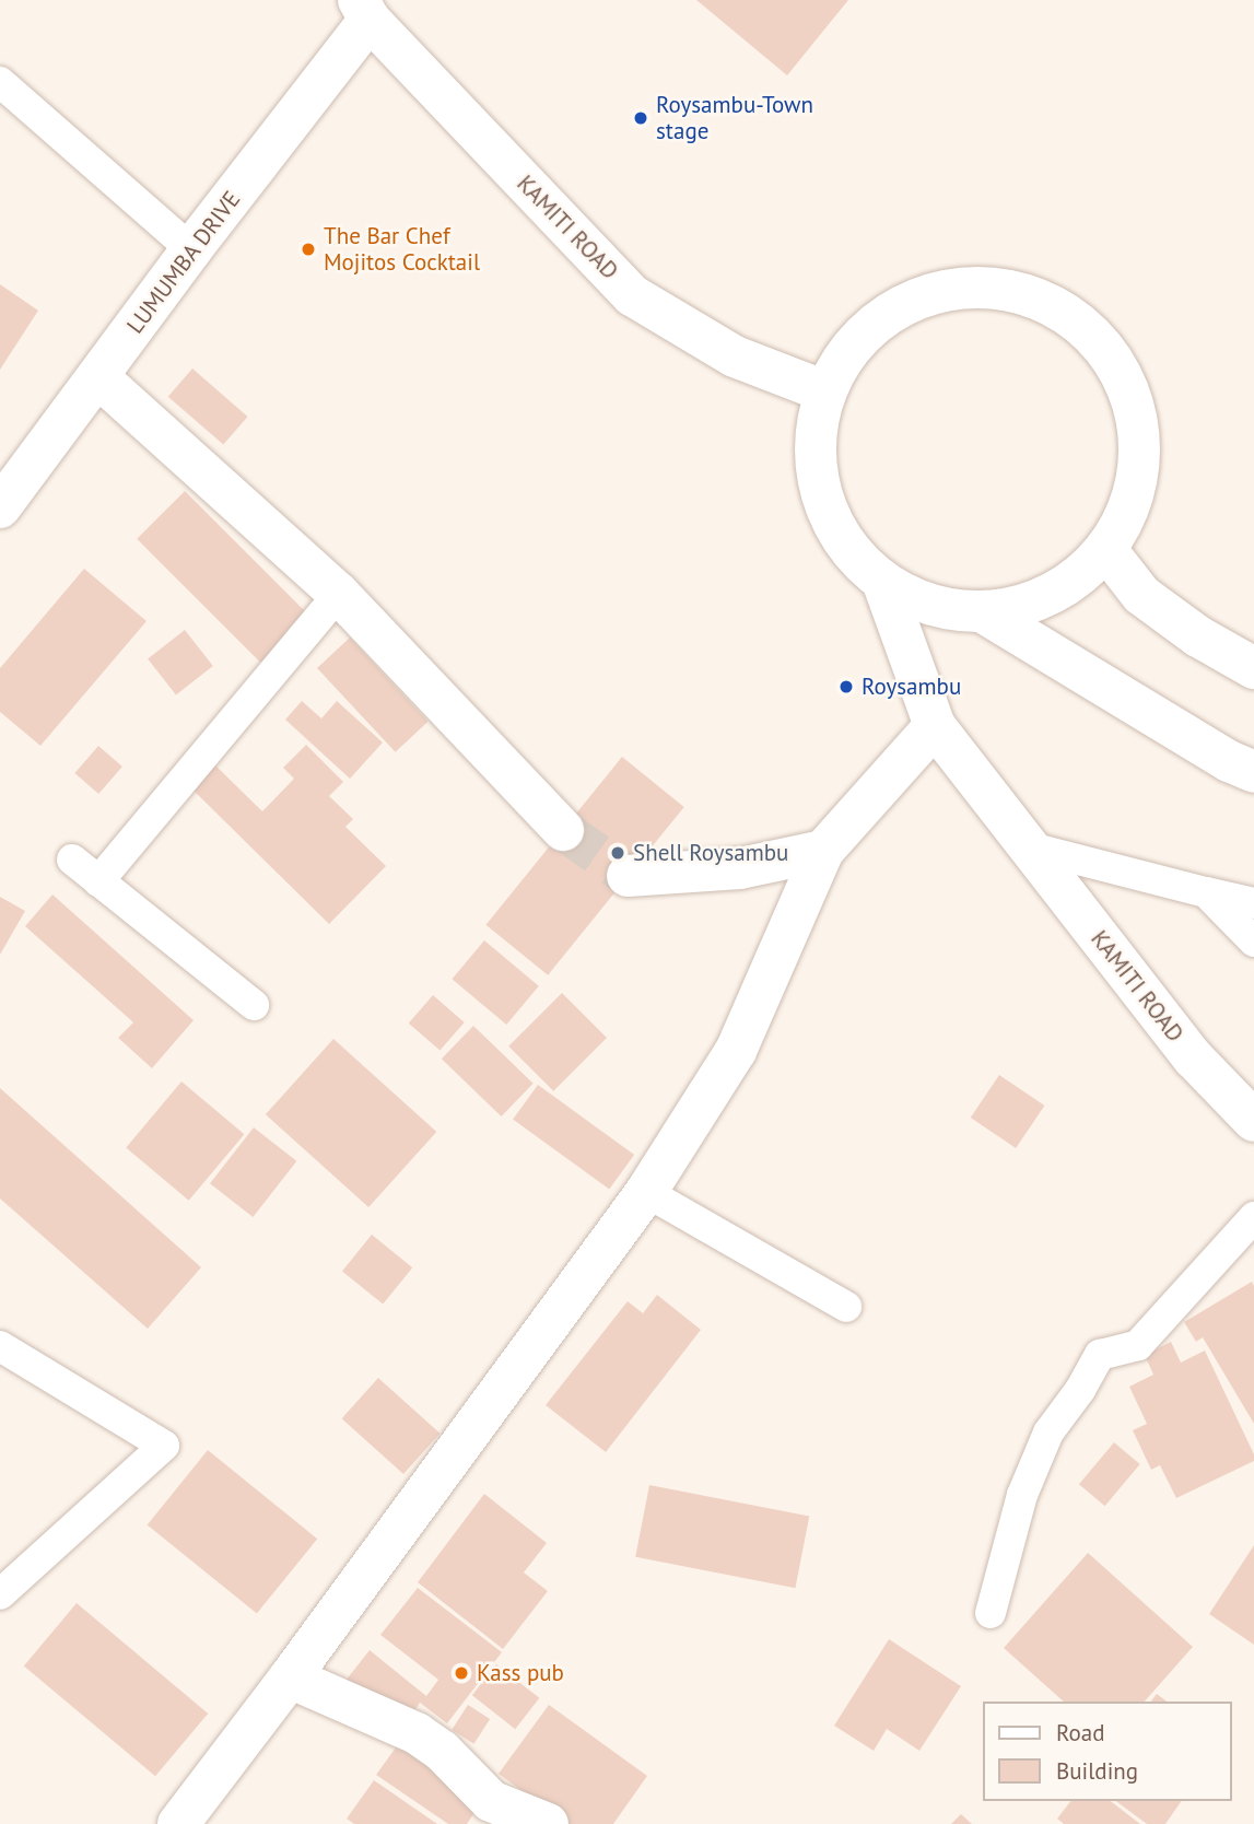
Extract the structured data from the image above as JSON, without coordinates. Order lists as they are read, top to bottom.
{
  "streets": {
    "street": ["KAMITI ROAD", "LUMUMBA DRIVE"]
  },
  "crossings": [
    ["KAMITI ROAD", "LUMUMBA DRIVE"]
  ],
  "places": [
    "Roysambu-Town stage",
    "The Bar Chef Mojitos Cocktail",
    "Roysambu",
    "Shell Roysambu",
    "Kass pub"
  ],
  "legend": ["Road", "Building"]
}
